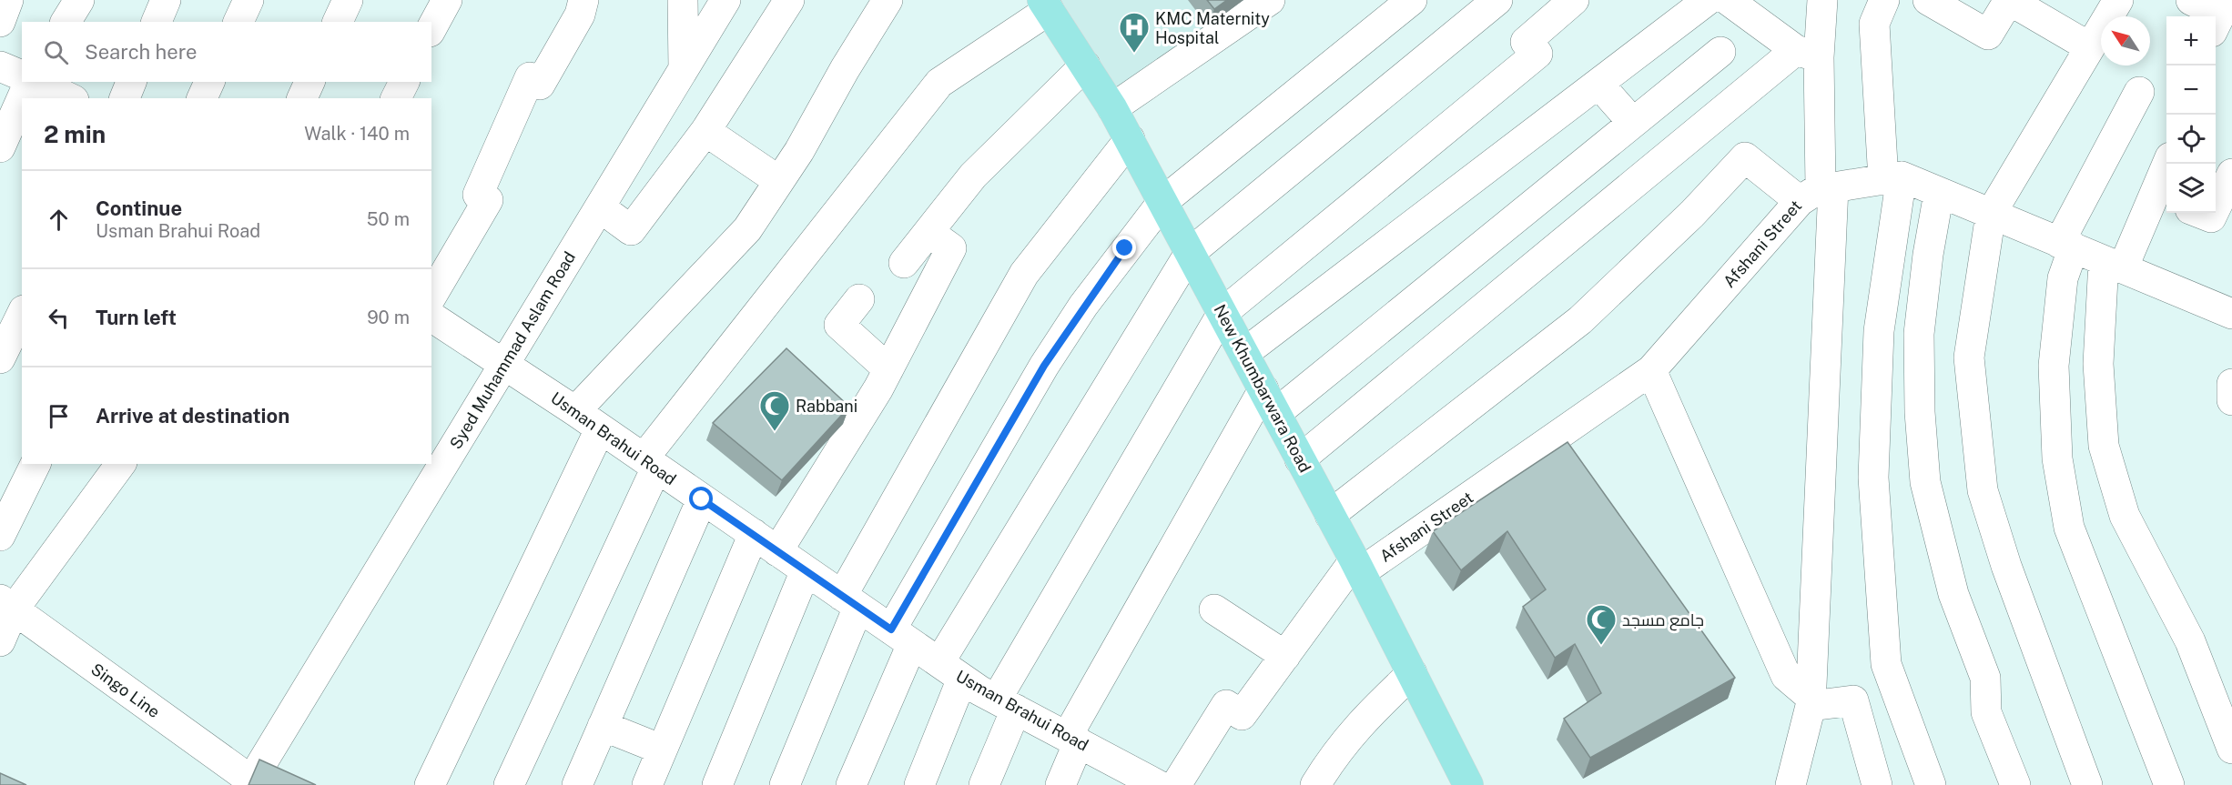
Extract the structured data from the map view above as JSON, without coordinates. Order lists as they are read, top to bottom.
{
  "streets": {
    "main road": ["New Khumbarwara Road"],
    "street": [
      "Afshani Street",
      "Syed Muhammad Aslam Road",
      "Usman Brahui Road",
      "Singo Line"
    ]
  },
  "crossings": [
    ["Afshani Street", "New Khumbarwara Road"],
    ["Syed Muhammad Aslam Road", "Usman Brahui Road"],
    ["Syed Muhammad Aslam Road", "Singo Line"]
  ],
  "places": {
    "hospital": ["KMC Maternity Hospital"],
    "mosque": ["Rabbani", "جامع مسجد"]
  },
  "north": "top left",
  "page": {
    "map_buttons": ["+", "−"],
    "search": "Search here",
    "heading": ["2 min", "Walk · 140 m"],
    "list": [
      ["Continue", "Usman Brahui Road", "50 m"],
      ["Turn left", "90 m"],
      "Arrive at destination"
    ]
  }
}
